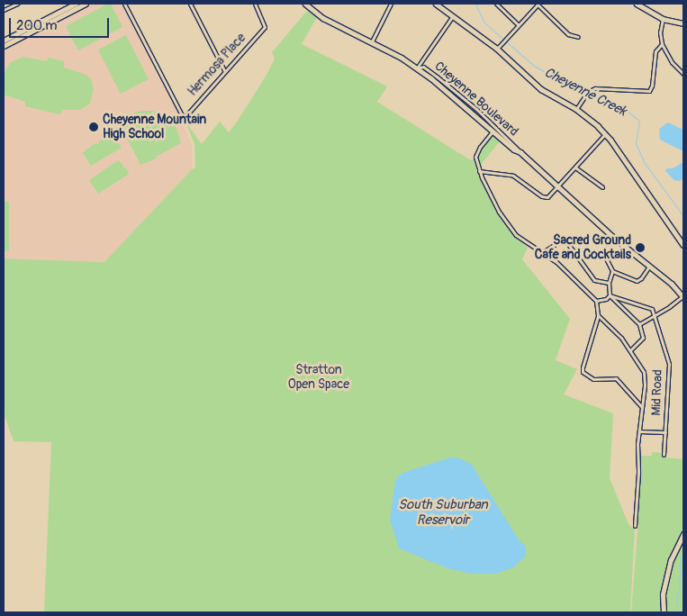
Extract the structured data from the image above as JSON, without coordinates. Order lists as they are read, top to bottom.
{
  "streets": {
    "street": ["Hermosa Place", "Cheyenne Boulevard", "Mid Road"]
  },
  "water": ["Cheyenne Creek", "South Suburban Reservoir"],
  "parks": ["Stratton Open Space"],
  "places": ["Cheyenne Mountain High School", "Sacred Ground Cafe and Cocktails"],
  "scale_bar": "200 m"
}
